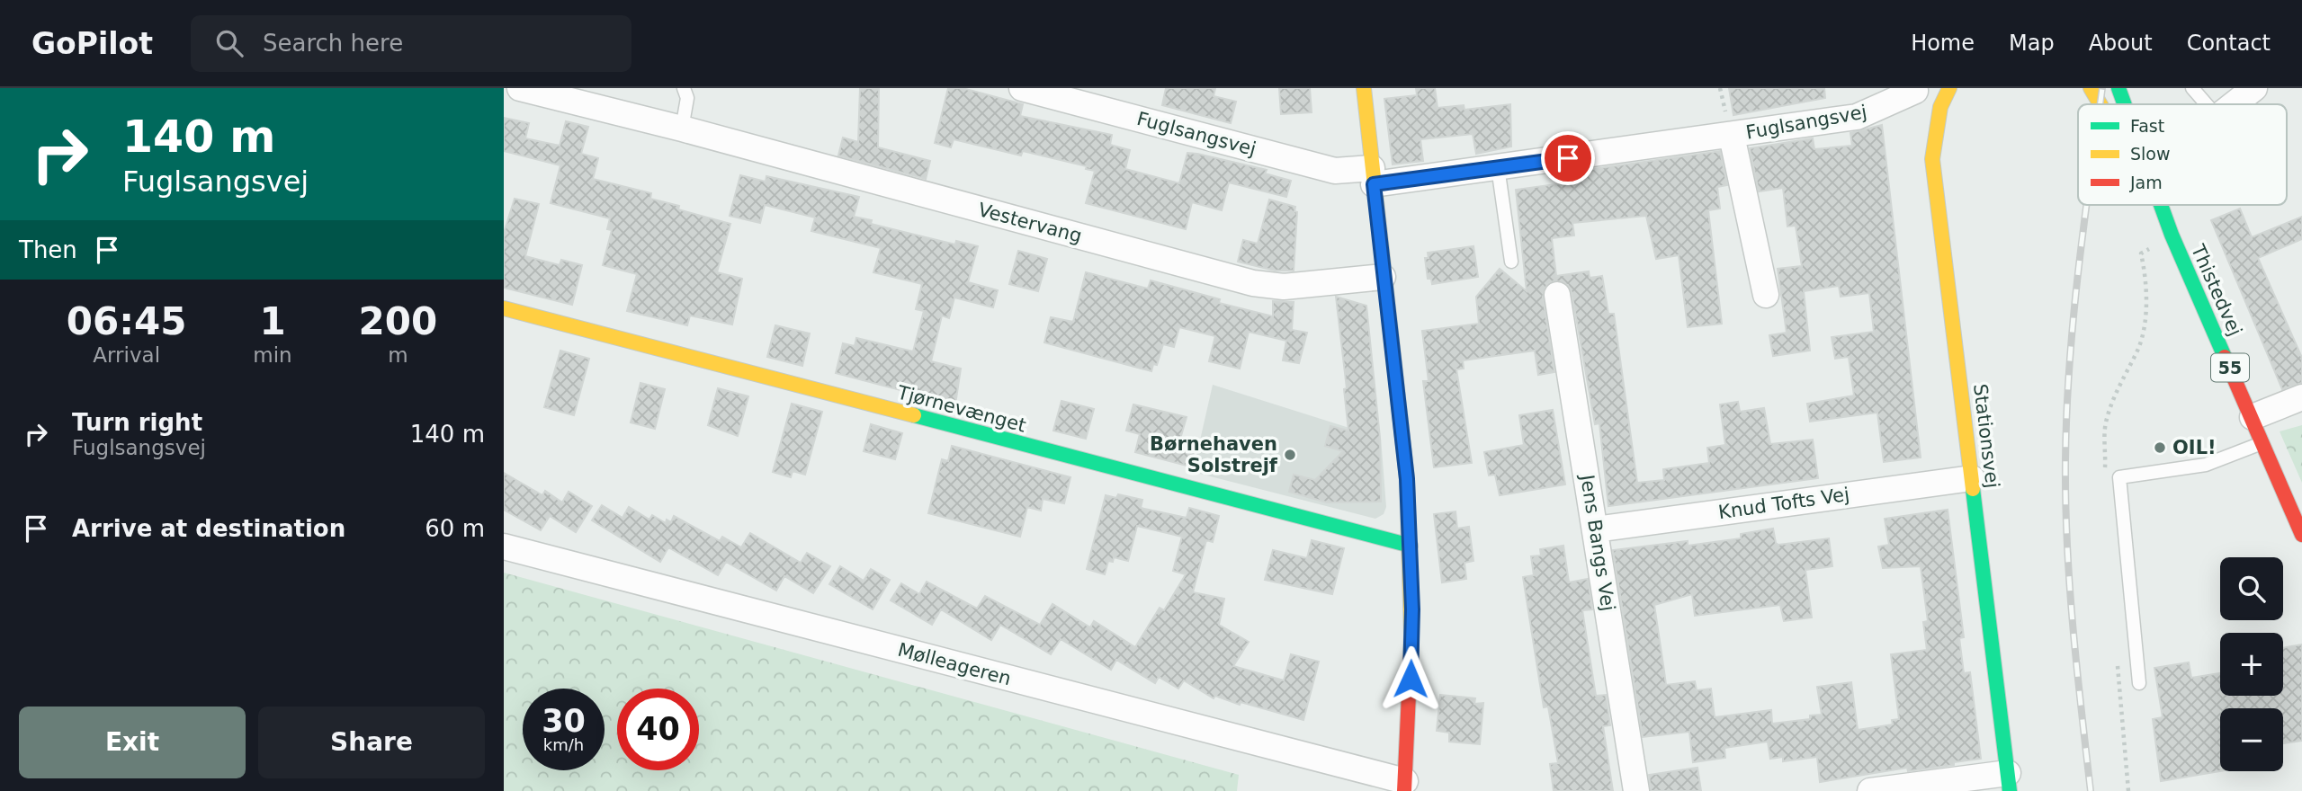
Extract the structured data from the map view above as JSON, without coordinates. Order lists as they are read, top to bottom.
{
  "streets": {
    "street": [
      "Fuglsangsvej",
      "Vestervang",
      "Thistedvej",
      "55",
      "Tjørnevænget",
      "Stationsvej",
      "Knud Tofts Vej",
      "Jens Bangs Vej",
      "Mølleageren"
    ]
  },
  "crossings": [
    ["Stationsvej", "Knud Tofts Vej"],
    ["Knud Tofts Vej", "Jens Bangs Vej"]
  ],
  "places": ["OIL!", "Børnehaven Solstrejf"],
  "legend": ["Fast", "Slow", "Jam"],
  "page": {
    "header": "GoPilot",
    "search": "Search here",
    "nav": [
      "Home",
      "Map",
      "About",
      "Contact"
    ],
    "turn": ["140 m", "Fuglsangsvej"],
    "then": "Then",
    "eta": [
      "06:45",
      "Arrival",
      "1",
      "min",
      "200",
      "m"
    ],
    "list": [
      {
        "name": "Turn right",
        "note": "Fuglsangsvej",
        "value": "140 m"
      },
      {
        "name": "Arrive at destination",
        "value": "60 m"
      }
    ],
    "map_buttons": ["+", "−"],
    "speed": "30 km/h",
    "limit": "40",
    "buttons": ["Exit", "Share"]
  }
}
